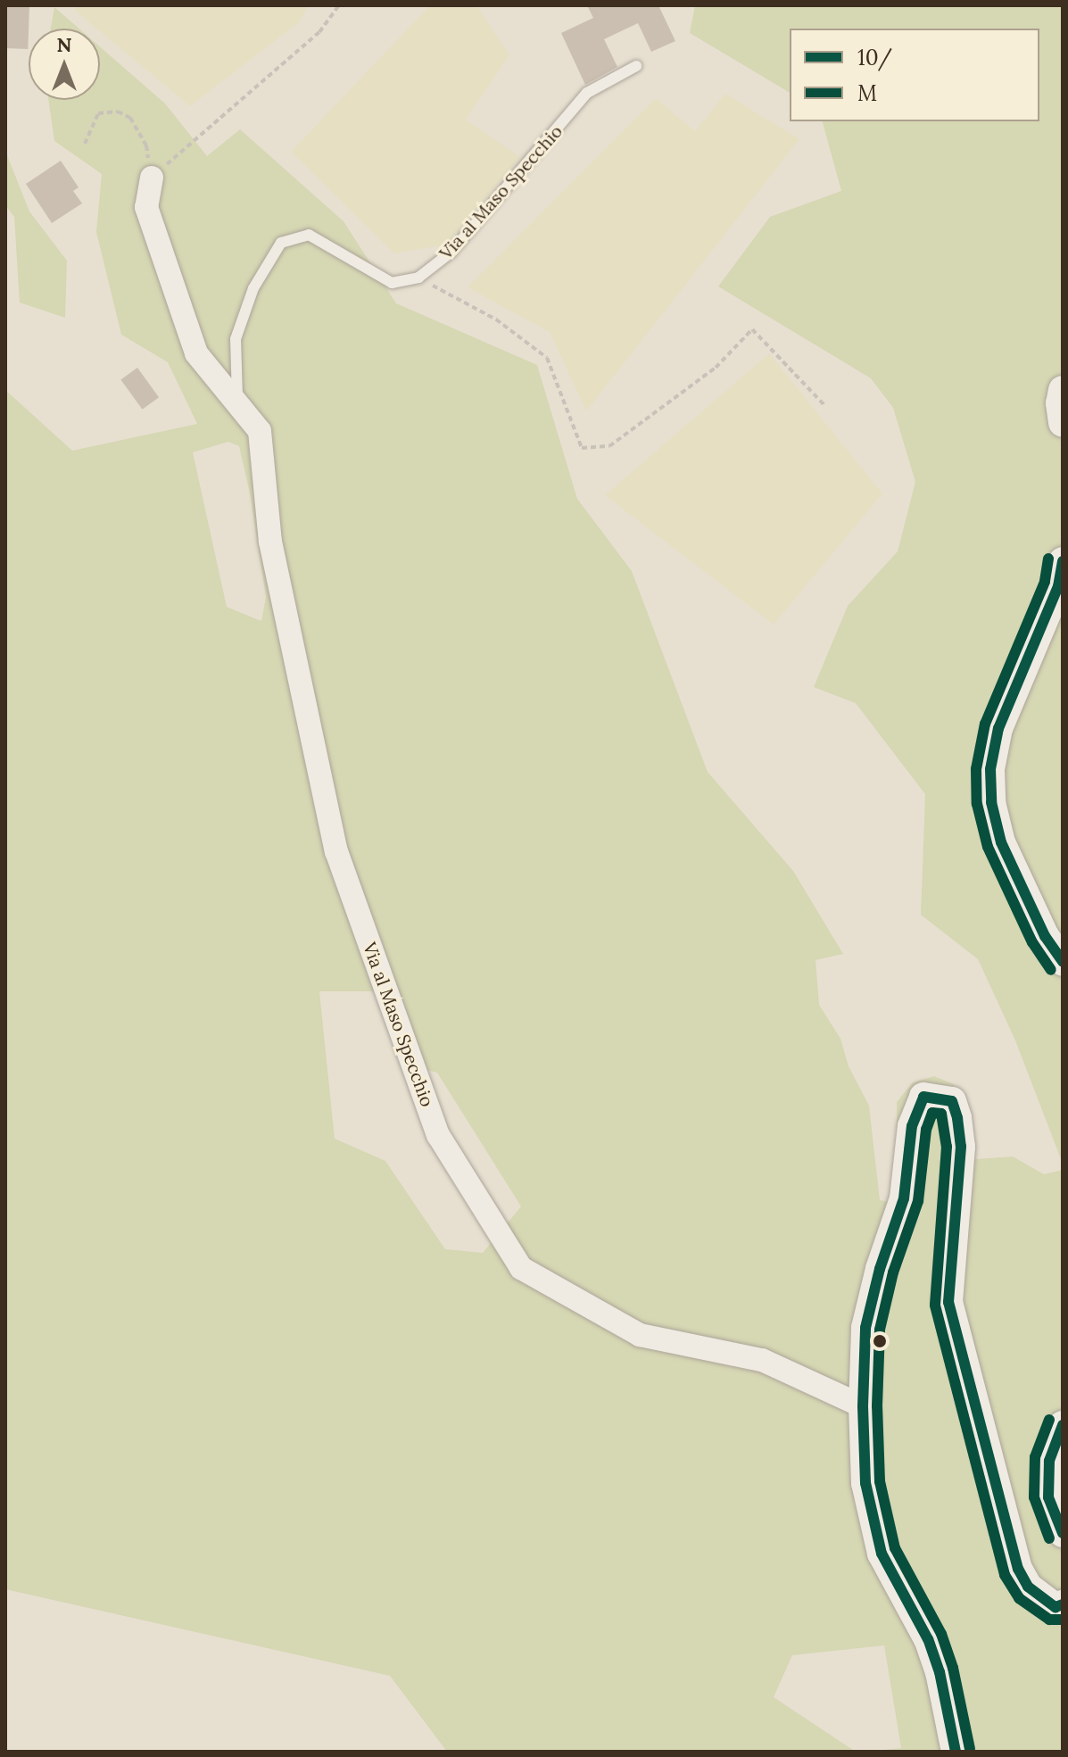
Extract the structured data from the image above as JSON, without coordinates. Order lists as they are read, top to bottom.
{
  "streets": {
    "street": ["Via al Maso Specchio"]
  },
  "lines": ["transit line M", "transit line 10/"],
  "legend": ["10/", "M"],
  "north": "top"
}
